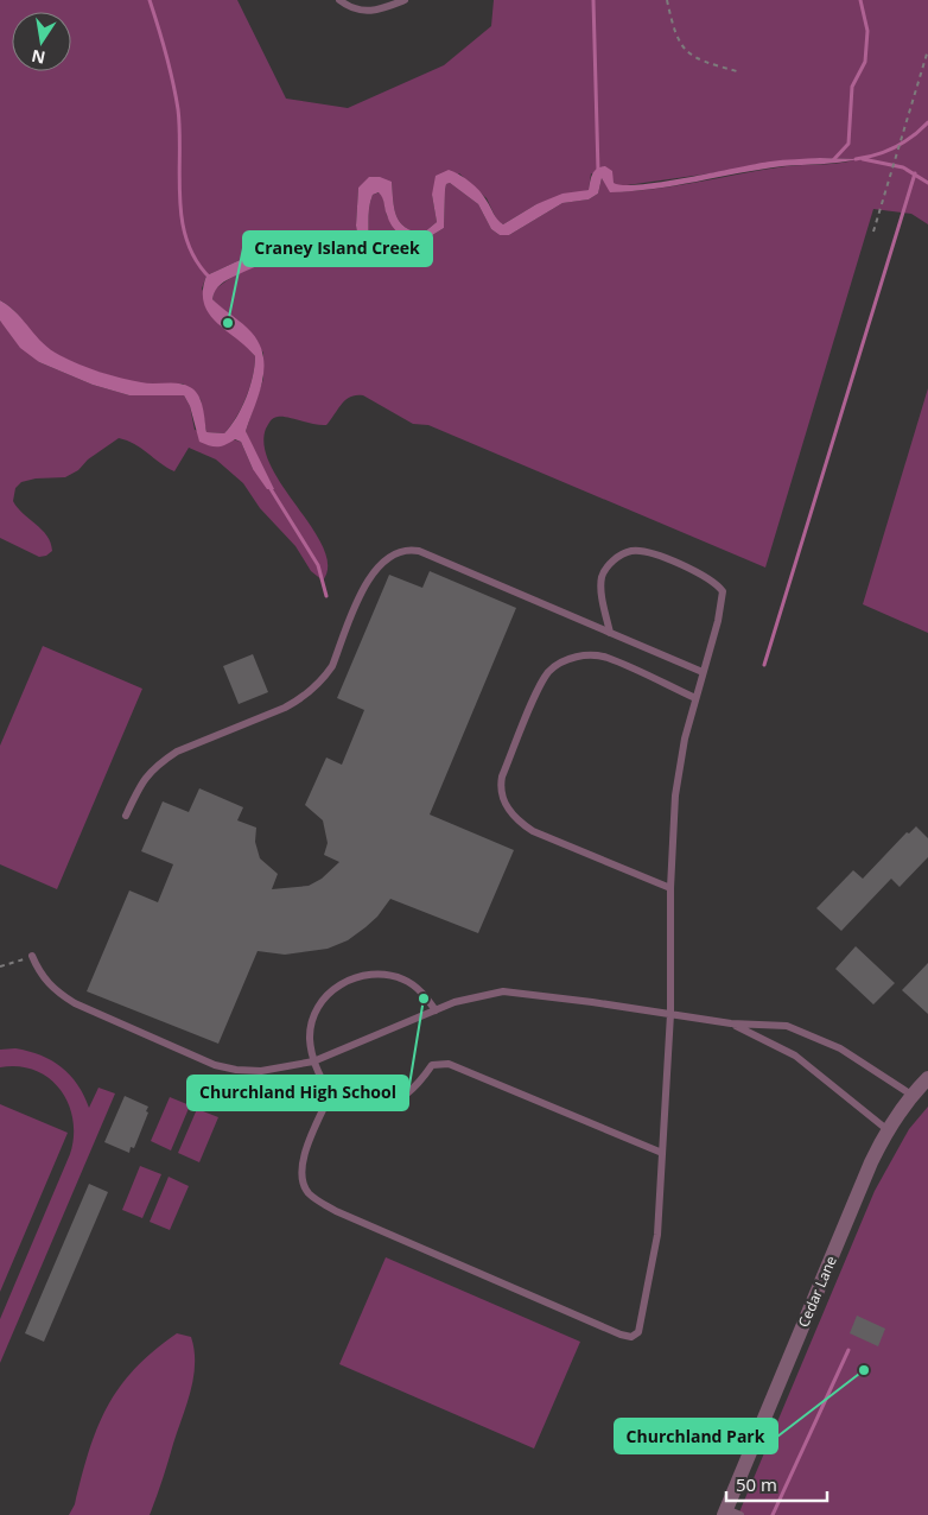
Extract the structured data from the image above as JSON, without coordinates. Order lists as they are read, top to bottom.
{
  "streets": {
    "street": ["Cedar Lane"]
  },
  "places": ["Craney Island Creek", "Churchland High School", "Churchland Park"],
  "scale_bar": "50 m",
  "north": "bottom"
}
